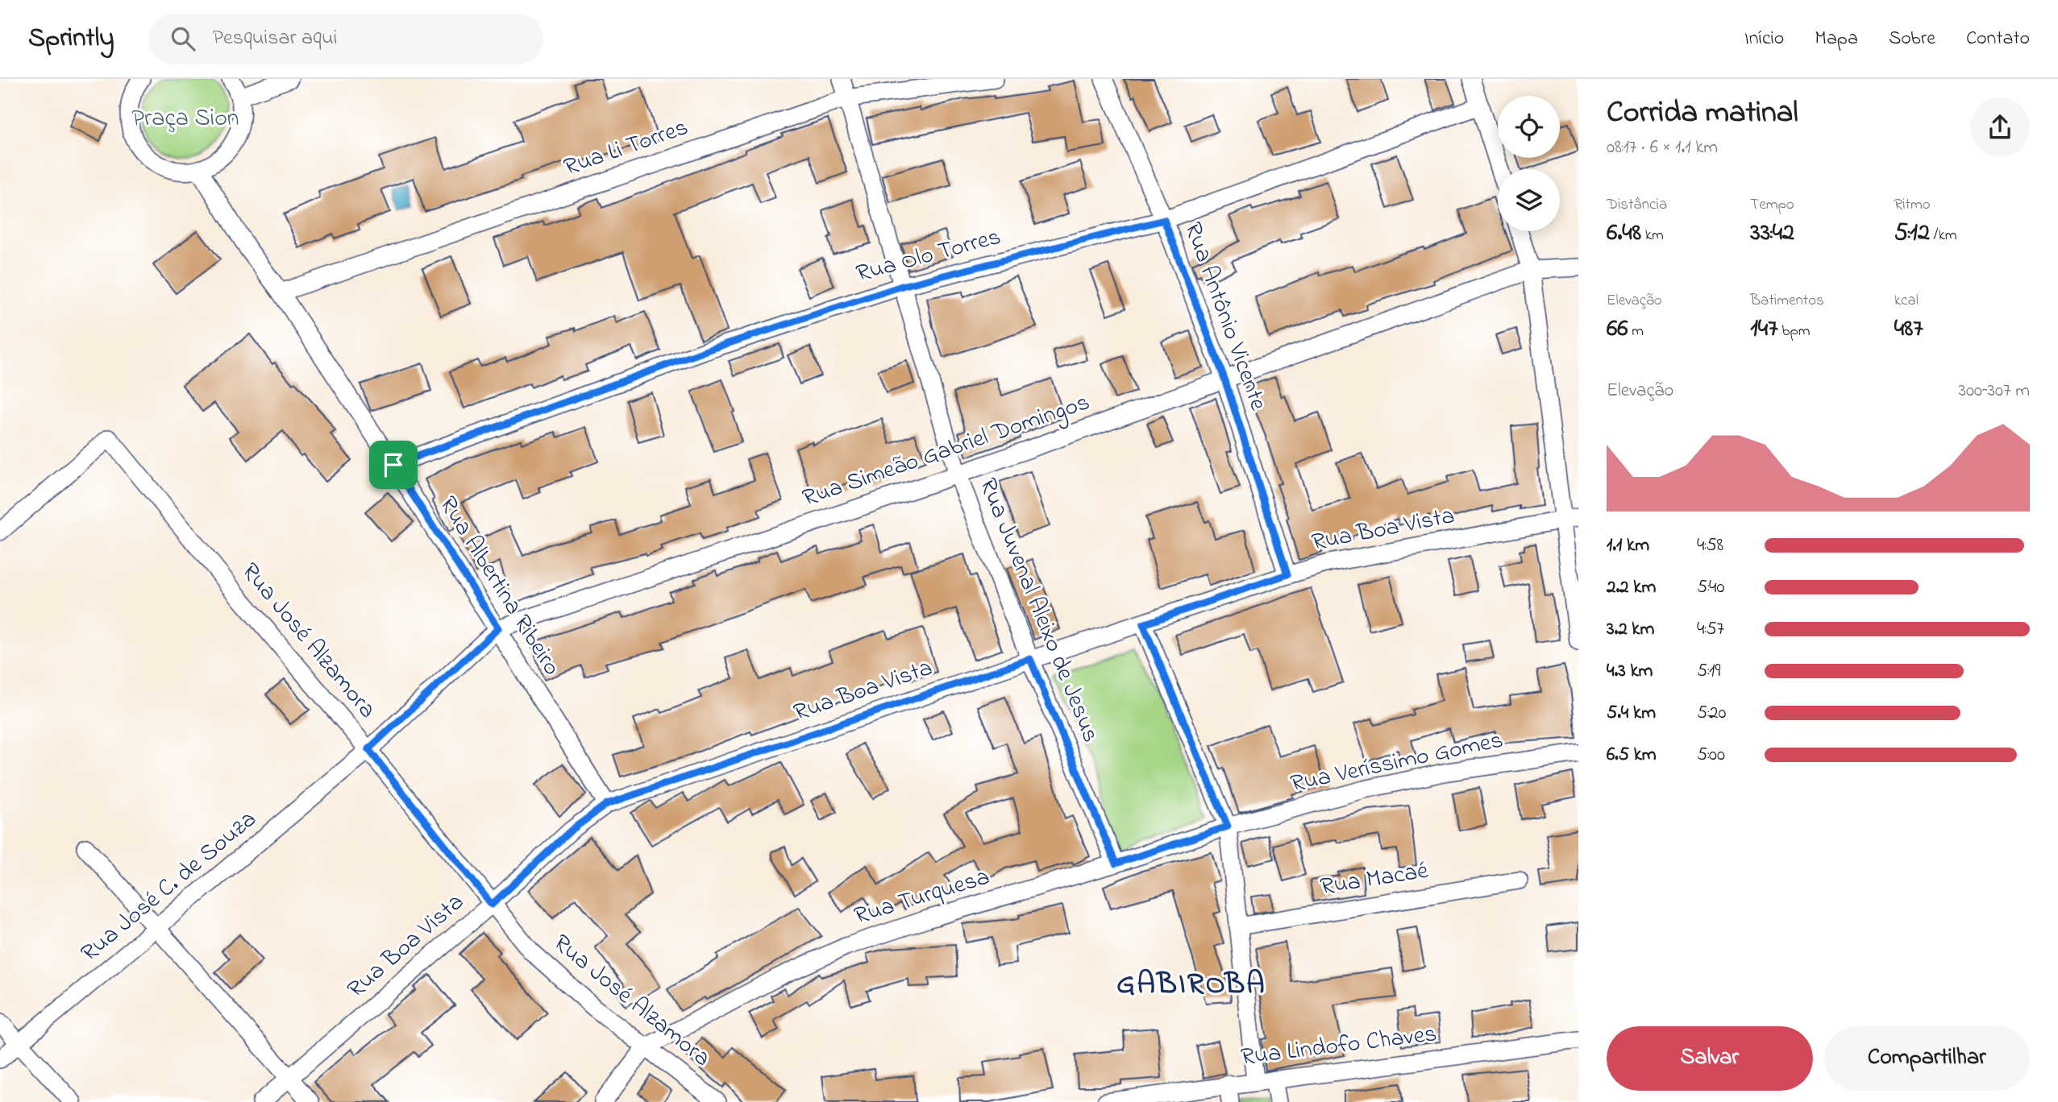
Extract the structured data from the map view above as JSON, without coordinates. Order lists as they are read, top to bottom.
{
  "streets": {
    "street": [
      "Rua Li Torres",
      "Rua Olo Torres",
      "Rua Antônio Vicente",
      "Rua Simeão Gabriel Domingos",
      "Rua Boa Vista",
      "Rua Albertina Ribeiro",
      "Rua Juvenal Aleixo de Jesus",
      "Rua José Alzamora",
      "Rua Veríssimo Gomes",
      "Rua Macaé",
      "Rua José C. de Souza",
      "Rua Turquesa",
      "Rua Lindofo Chaves"
    ]
  },
  "crossings": [
    ["Rua Li Torres", "Rua Albertina Ribeiro"],
    ["Rua Li Torres", "Rua Juvenal Aleixo de Jesus"],
    ["Rua Olo Torres", "Rua Antônio Vicente"],
    ["Rua Olo Torres", "Rua Albertina Ribeiro"],
    ["Rua Olo Torres", "Rua Juvenal Aleixo de Jesus"],
    ["Rua Antônio Vicente", "Rua Simeão Gabriel Domingos"],
    ["Rua Antônio Vicente", "Rua Boa Vista"],
    ["Rua Simeão Gabriel Domingos", "Rua Albertina Ribeiro"],
    ["Rua Simeão Gabriel Domingos", "Rua Juvenal Aleixo de Jesus"],
    ["Rua Simeão Gabriel Domingos", "Rua José Alzamora"],
    ["Rua Simeão Gabriel Domingos", "Rua José C. de Souza"],
    ["Rua Boa Vista", "Rua Albertina Ribeiro"],
    ["Rua Boa Vista", "Rua Juvenal Aleixo de Jesus"],
    ["Rua Boa Vista", "Rua José Alzamora"],
    ["Rua Juvenal Aleixo de Jesus", "Rua Turquesa"],
    ["Rua José Alzamora", "Rua José C. de Souza"],
    ["Rua José Alzamora", "Rua Turquesa"],
    ["Rua Veríssimo Gomes", "Rua Turquesa"]
  ],
  "districts": ["GABIROBA"],
  "parks": ["Praça Sion"],
  "page": {
    "header": "Sprintly",
    "search": "Pesquisar aqui",
    "nav": [
      "Início",
      "Mapa",
      "Sobre",
      "Contato"
    ],
    "heading": ["Corrida matinal", "08:17 · 6 × 1.1 km"],
    "stats": [
      ["Distância", "6.48 km"],
      ["Tempo", "33:42"],
      ["Ritmo", "5:12 /km"],
      ["Elevação", "66 m"],
      ["Batimentos", "147 bpm"],
      ["kcal", "487"]
    ],
    "chart": ["Elevação", "300–307 m"],
    "list": [
      {
        "name": "1.1 km",
        "note": "4:58"
      },
      {
        "name": "2.2 km",
        "note": "5:40"
      },
      {
        "name": "3.2 km",
        "note": "4:57"
      },
      {
        "name": "4.3 km",
        "note": "5:19"
      },
      {
        "name": "5.4 km",
        "note": "5:20"
      },
      {
        "name": "6.5 km",
        "note": "5:00"
      }
    ],
    "buttons": ["Salvar", "Compartilhar"]
  }
}
